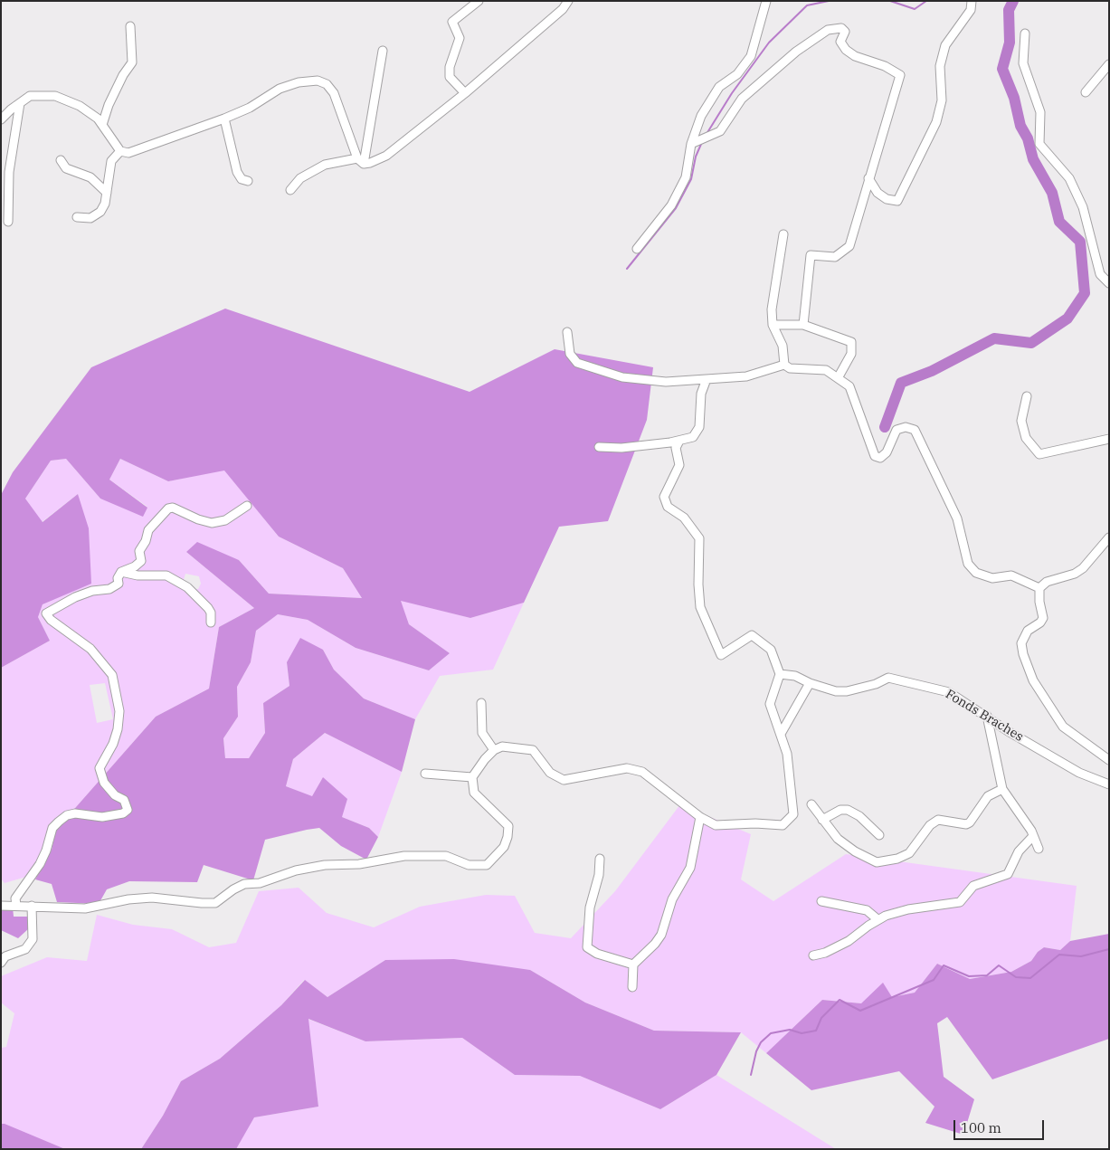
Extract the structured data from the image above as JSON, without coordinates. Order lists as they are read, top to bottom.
{
  "streets": {
    "street": ["Fonds Braches"]
  },
  "scale_bar": "100 m"
}
